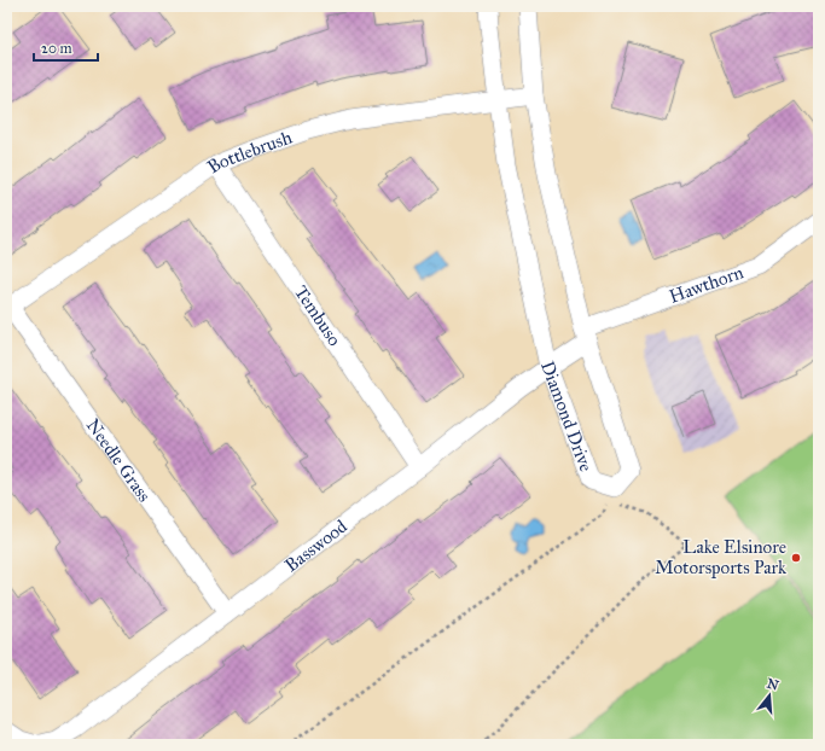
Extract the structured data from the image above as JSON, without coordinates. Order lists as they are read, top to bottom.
{
  "streets": {
    "street": [
      "Bottlebrush",
      "Hawthorn",
      "Tembuso",
      "Diamond Drive",
      "Needle Grass",
      "Basswood"
    ]
  },
  "crossings": [
    ["Bottlebrush", "Tembuso"],
    ["Bottlebrush", "Diamond Drive"],
    ["Bottlebrush", "Needle Grass"],
    ["Hawthorn", "Diamond Drive"],
    ["Hawthorn", "Basswood"],
    ["Tembuso", "Basswood"],
    ["Diamond Drive", "Basswood"],
    ["Needle Grass", "Basswood"]
  ],
  "places": ["Lake Elsinore Motorsports Park"],
  "scale_bar": "20 m",
  "north": "top"
}
